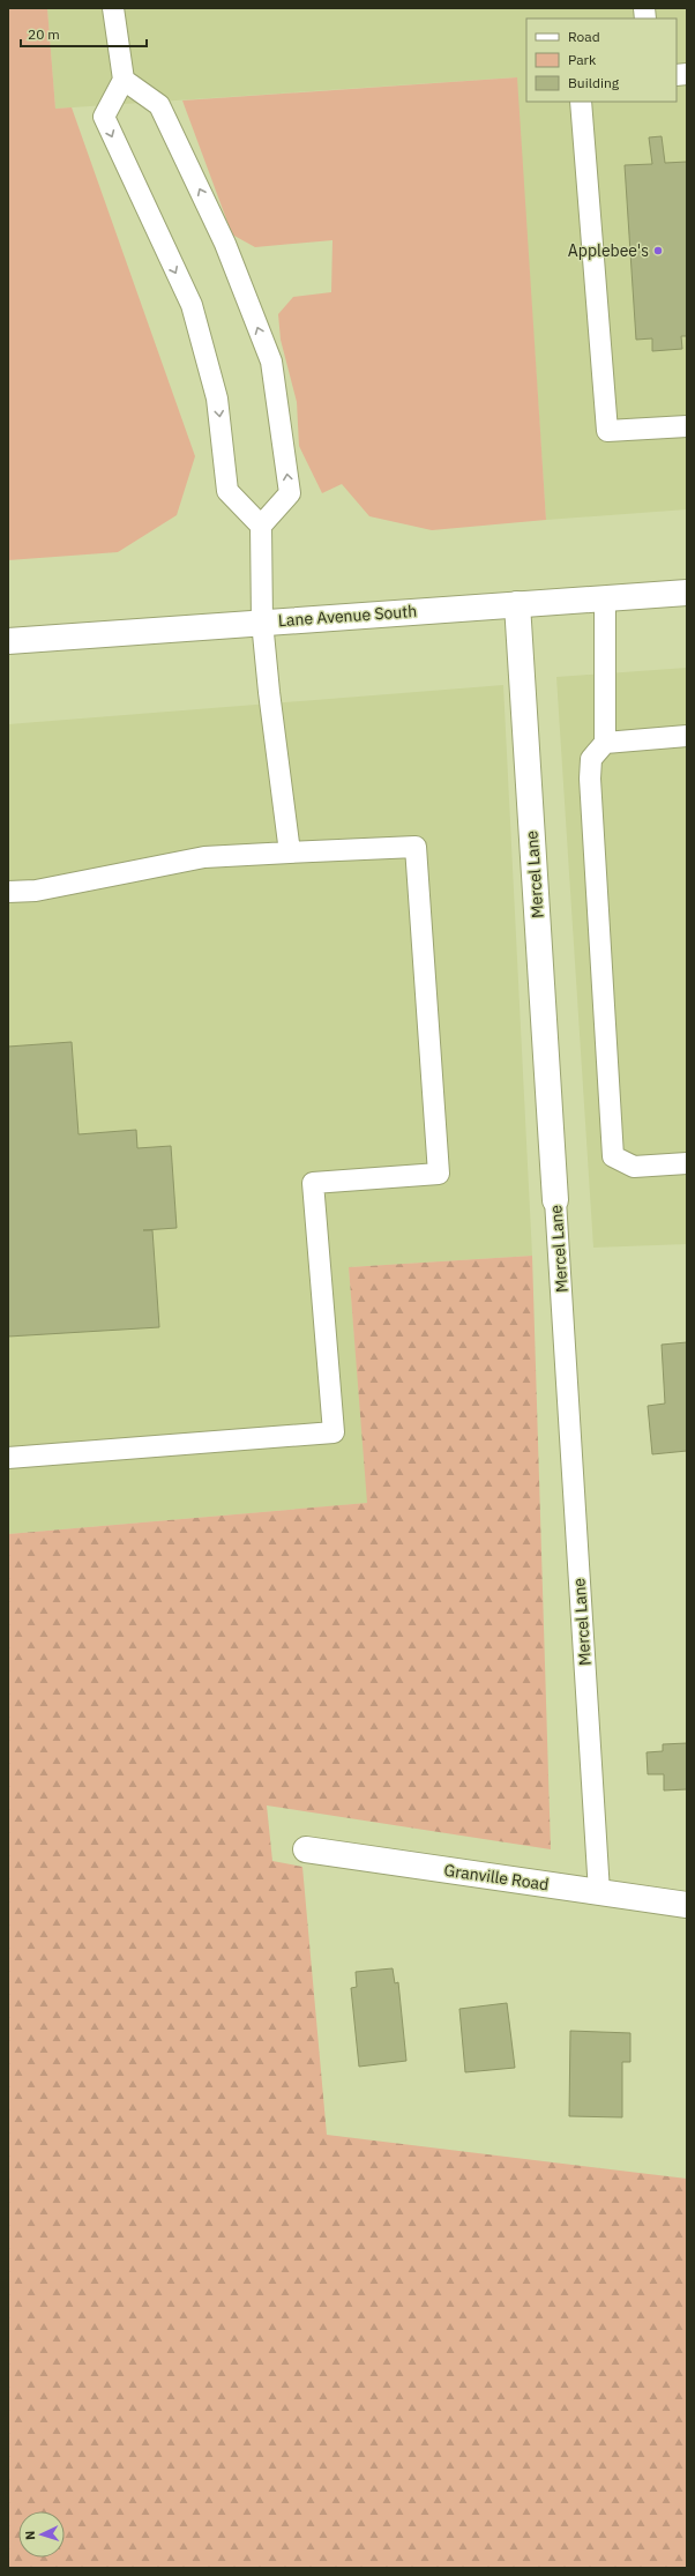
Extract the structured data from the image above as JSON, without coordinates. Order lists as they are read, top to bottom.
{
  "streets": {
    "street": ["Lane Avenue South", "Mercel Lane", "Granville Road"]
  },
  "crossings": [
    ["Lane Avenue South", "Mercel Lane"],
    ["Mercel Lane", "Granville Road"]
  ],
  "places": ["Applebee's"],
  "legend": ["Road", "Park", "Building"],
  "scale_bar": "20 m",
  "north": "left"
}
